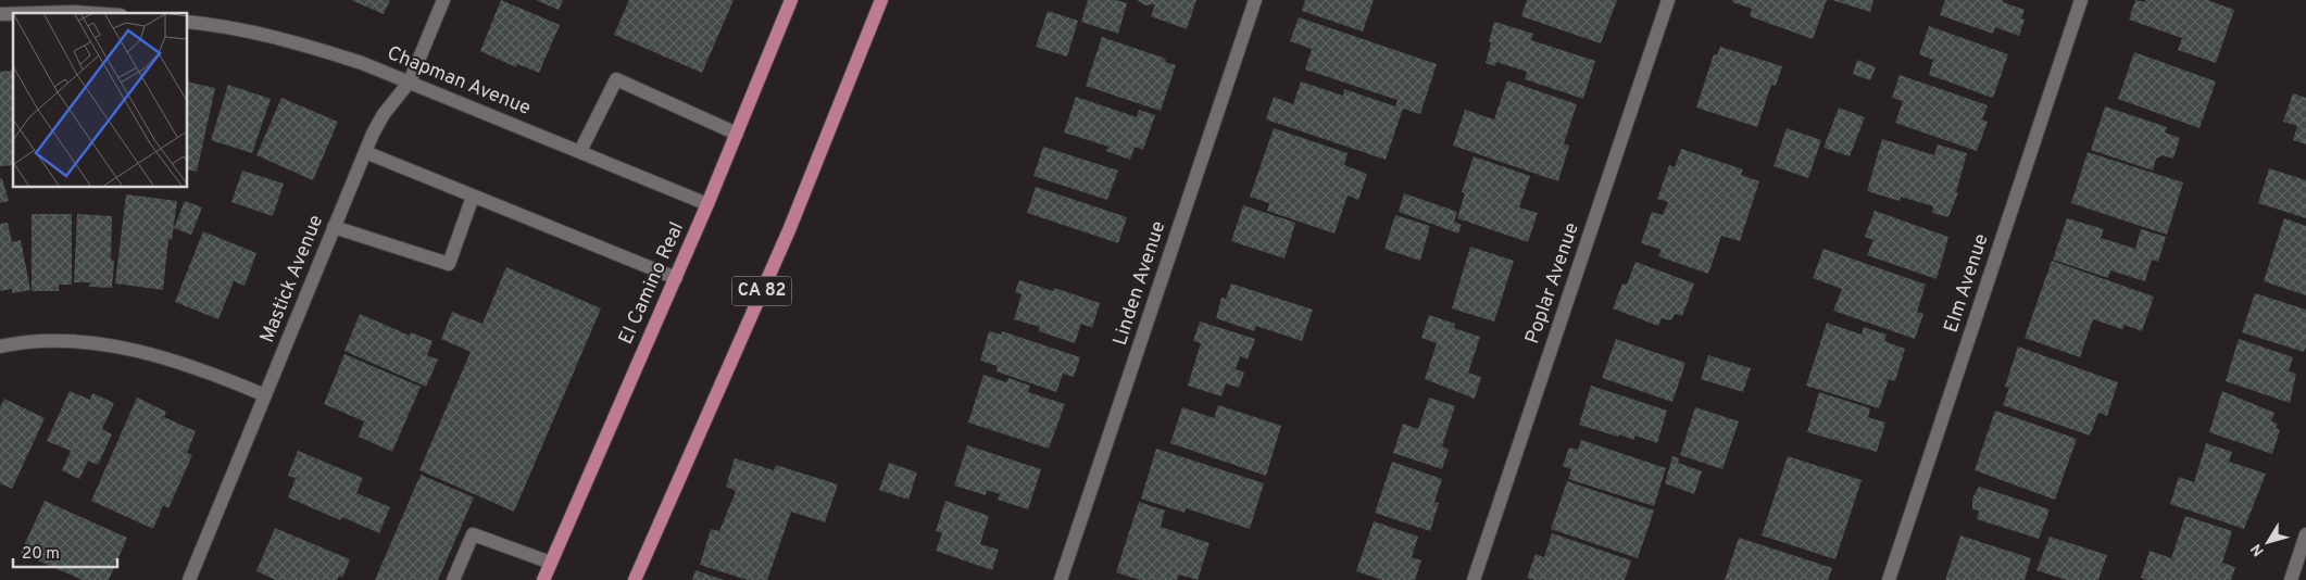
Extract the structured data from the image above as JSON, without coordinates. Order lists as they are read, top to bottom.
{
  "streets": {
    "main road": ["El Camino Real", "CA 82"],
    "street": [
      "Chapman Avenue",
      "Mastick Avenue",
      "Linden Avenue",
      "Poplar Avenue",
      "Elm Avenue"
    ]
  },
  "crossings": [
    ["Chapman Avenue", "Mastick Avenue"],
    ["Chapman Avenue", "El Camino Real"]
  ],
  "scale_bar": "20 m",
  "north": "bottom left"
}
